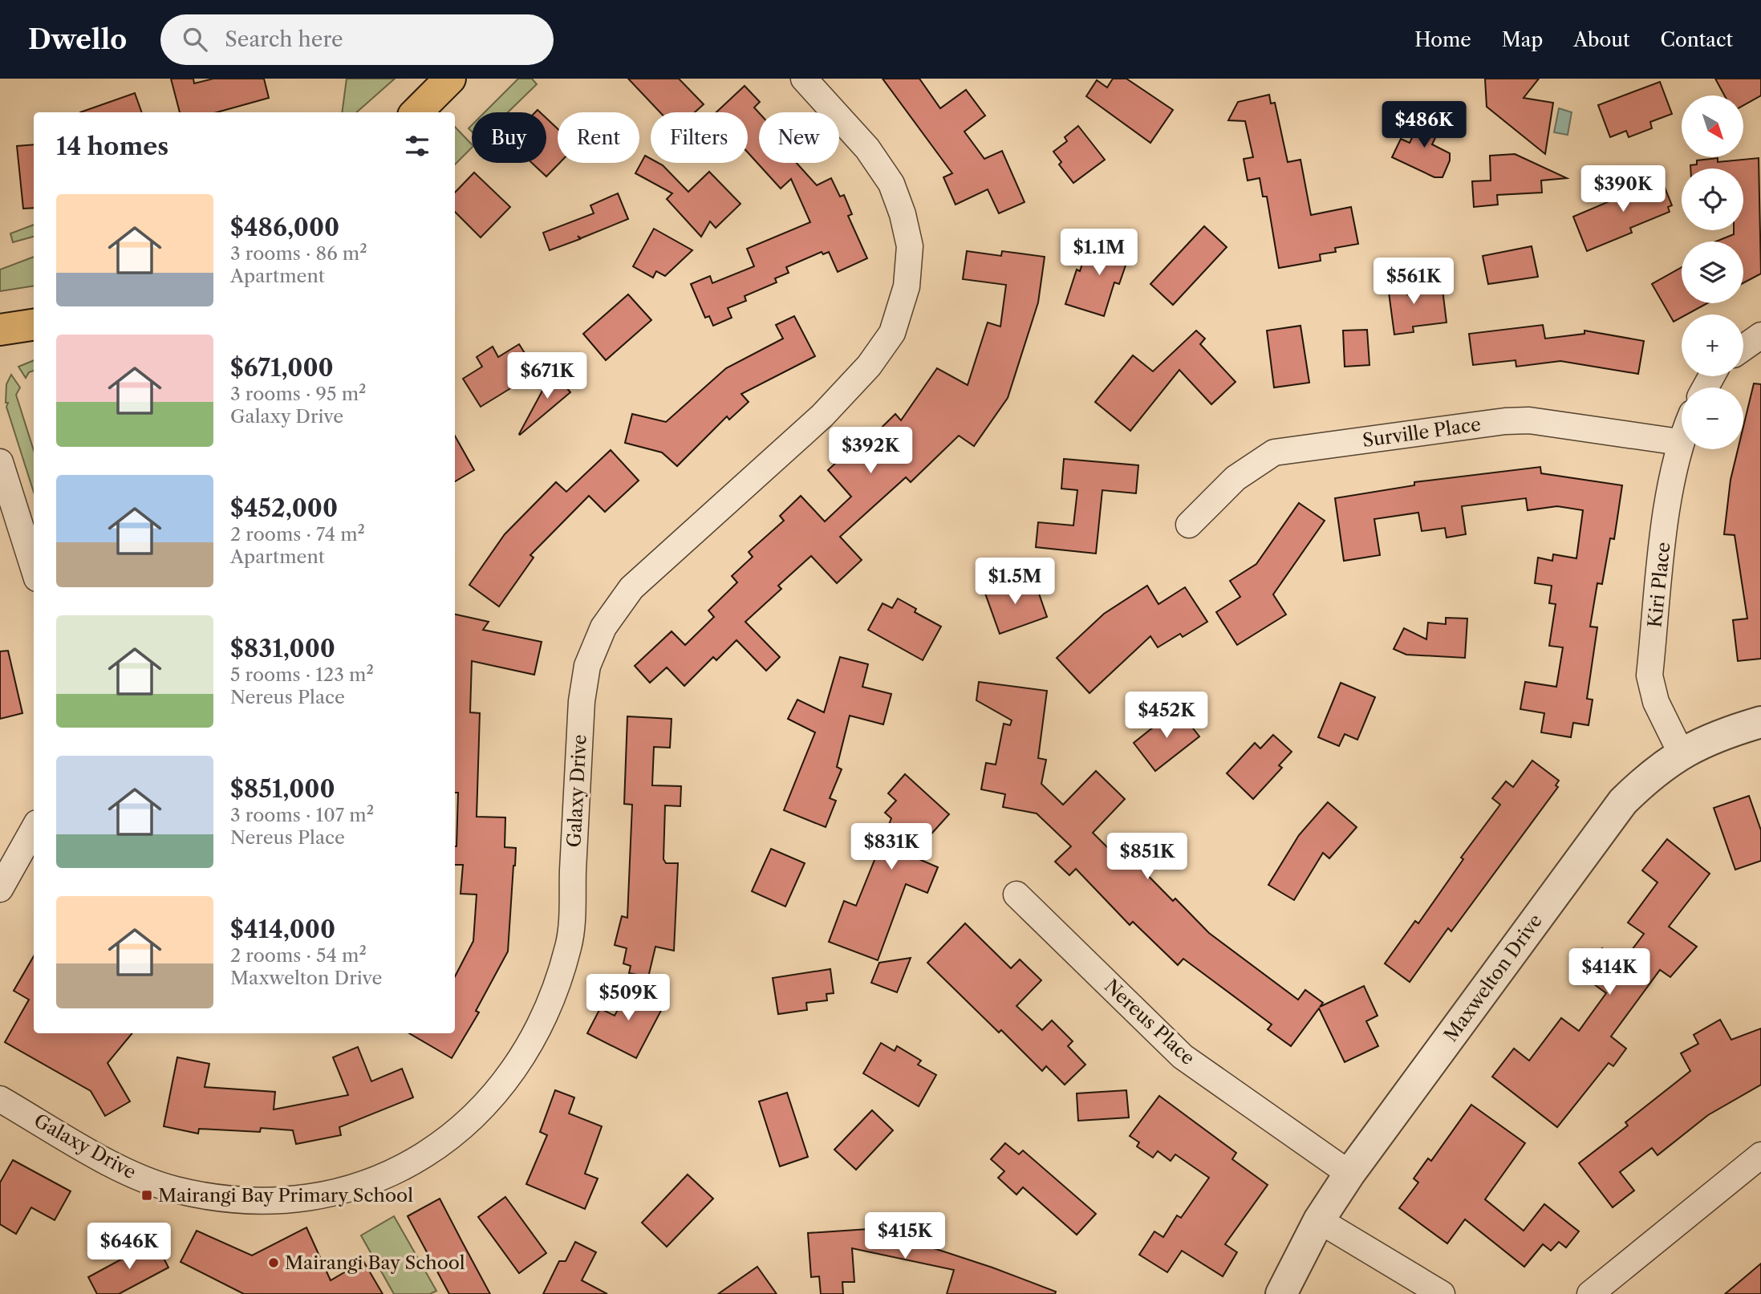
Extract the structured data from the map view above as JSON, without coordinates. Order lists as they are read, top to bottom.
{
  "streets": {
    "street": [
      "Surville Place",
      "Kiri Place",
      "Galaxy Drive",
      "Maxwelton Drive",
      "Nereus Place"
    ]
  },
  "crossings": [
    ["Surville Place", "Kiri Place"],
    ["Kiri Place", "Maxwelton Drive"],
    ["Maxwelton Drive", "Nereus Place"]
  ],
  "places": {
    "transit": ["Mairangi Bay Primary School"],
    "other": ["Mairangi Bay School"]
  },
  "north": "bottom right",
  "page": {
    "header": "Dwello",
    "search": "Search here",
    "nav": [
      "Home",
      "Map",
      "About",
      "Contact"
    ],
    "map_buttons": ["+", "−"],
    "price": [
      "$486K",
      "$390K",
      "$1.1M",
      "$561K",
      "$671K",
      "$392K",
      "$1.5M",
      "$452K",
      "$831K",
      "$851K",
      "$414K",
      "$509K",
      "$415K",
      "$646K"
    ],
    "chip": [
      "Buy",
      "Rent",
      "Filters",
      "New"
    ],
    "heading": "14 homes",
    "list": [
      {
        "name": "$486,000",
        "note": "3 rooms · 86 m² · Apartment"
      },
      {
        "name": "$671,000",
        "note": "3 rooms · 95 m² · Galaxy Drive"
      },
      {
        "name": "$452,000",
        "note": "2 rooms · 74 m² · Apartment"
      },
      {
        "name": "$831,000",
        "note": "5 rooms · 123 m² · Nereus Place"
      },
      {
        "name": "$851,000",
        "note": "3 rooms · 107 m² · Nereus Place"
      },
      {
        "name": "$414,000",
        "note": "2 rooms · 54 m² · Maxwelton Drive"
      }
    ]
  }
}
